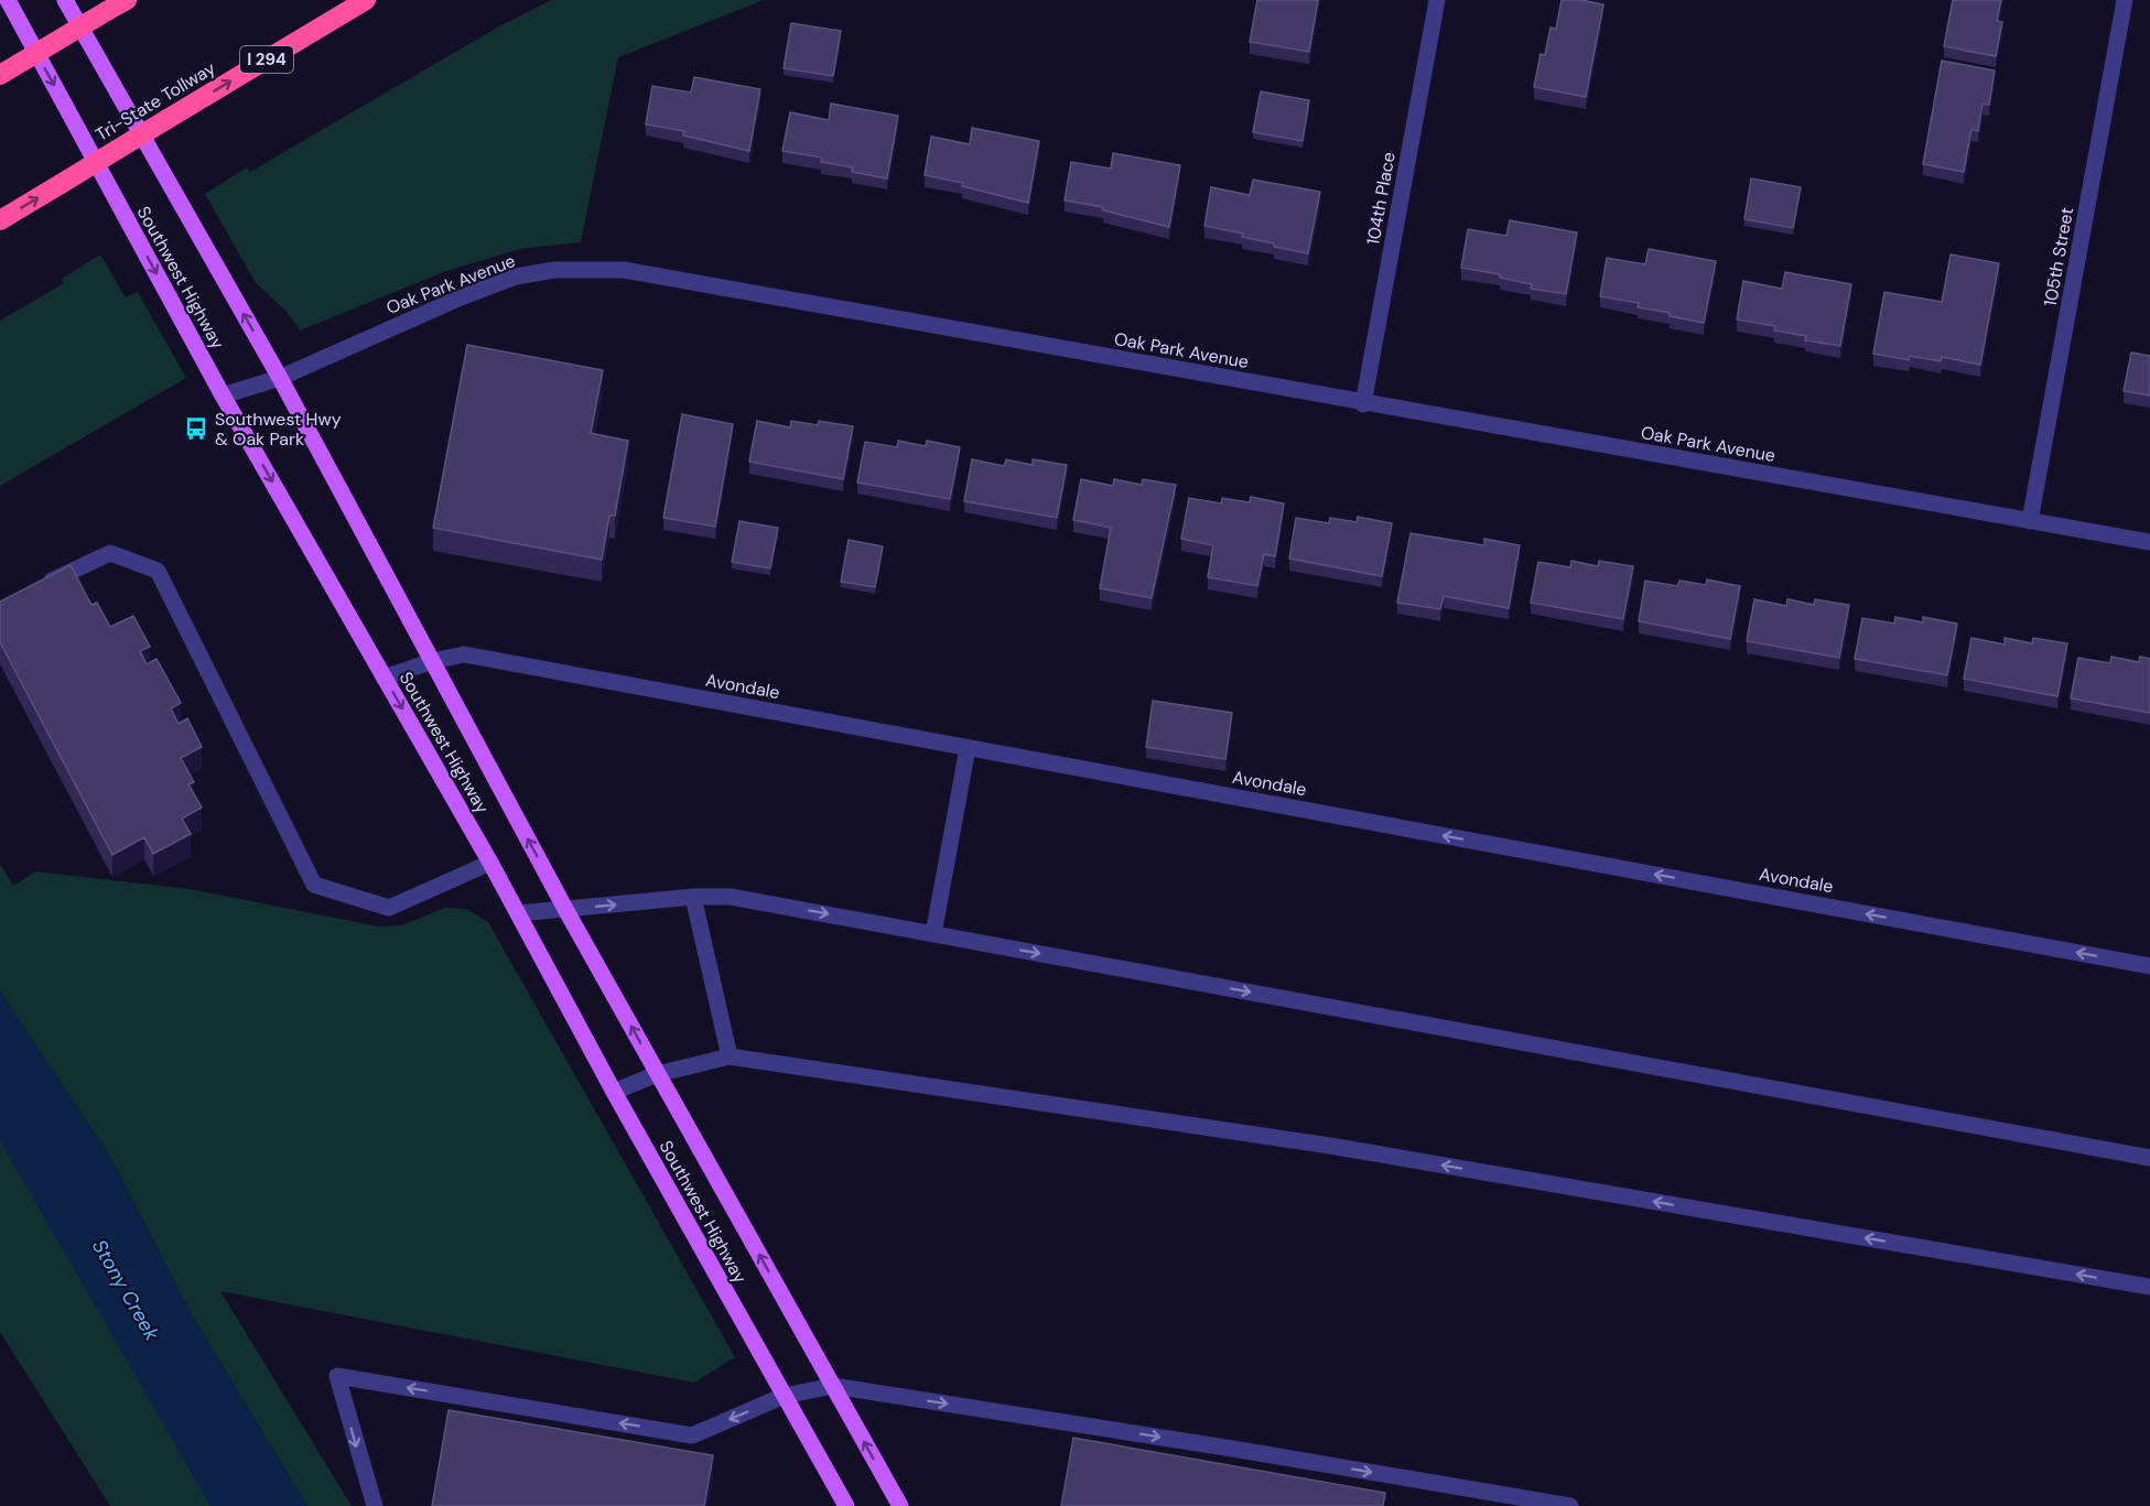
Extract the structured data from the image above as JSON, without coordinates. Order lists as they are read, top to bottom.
{
  "streets": {
    "highway": ["I 294", "Tri-State Tollway"],
    "main road": ["Southwest Highway"],
    "street": [
      "104th Place",
      "105th Street",
      "Oak Park Avenue",
      "Avondale"
    ]
  },
  "crossings": [
    ["104th Place", "Oak Park Avenue"],
    ["105th Street", "Oak Park Avenue"],
    ["Southwest Highway", "Oak Park Avenue"],
    ["Southwest Highway", "Avondale"]
  ],
  "one_way": ["Avondale"],
  "water": ["Stony Creek"],
  "places": {
    "bus stop": ["Southwest Hwy & Oak Park"]
  }
}
